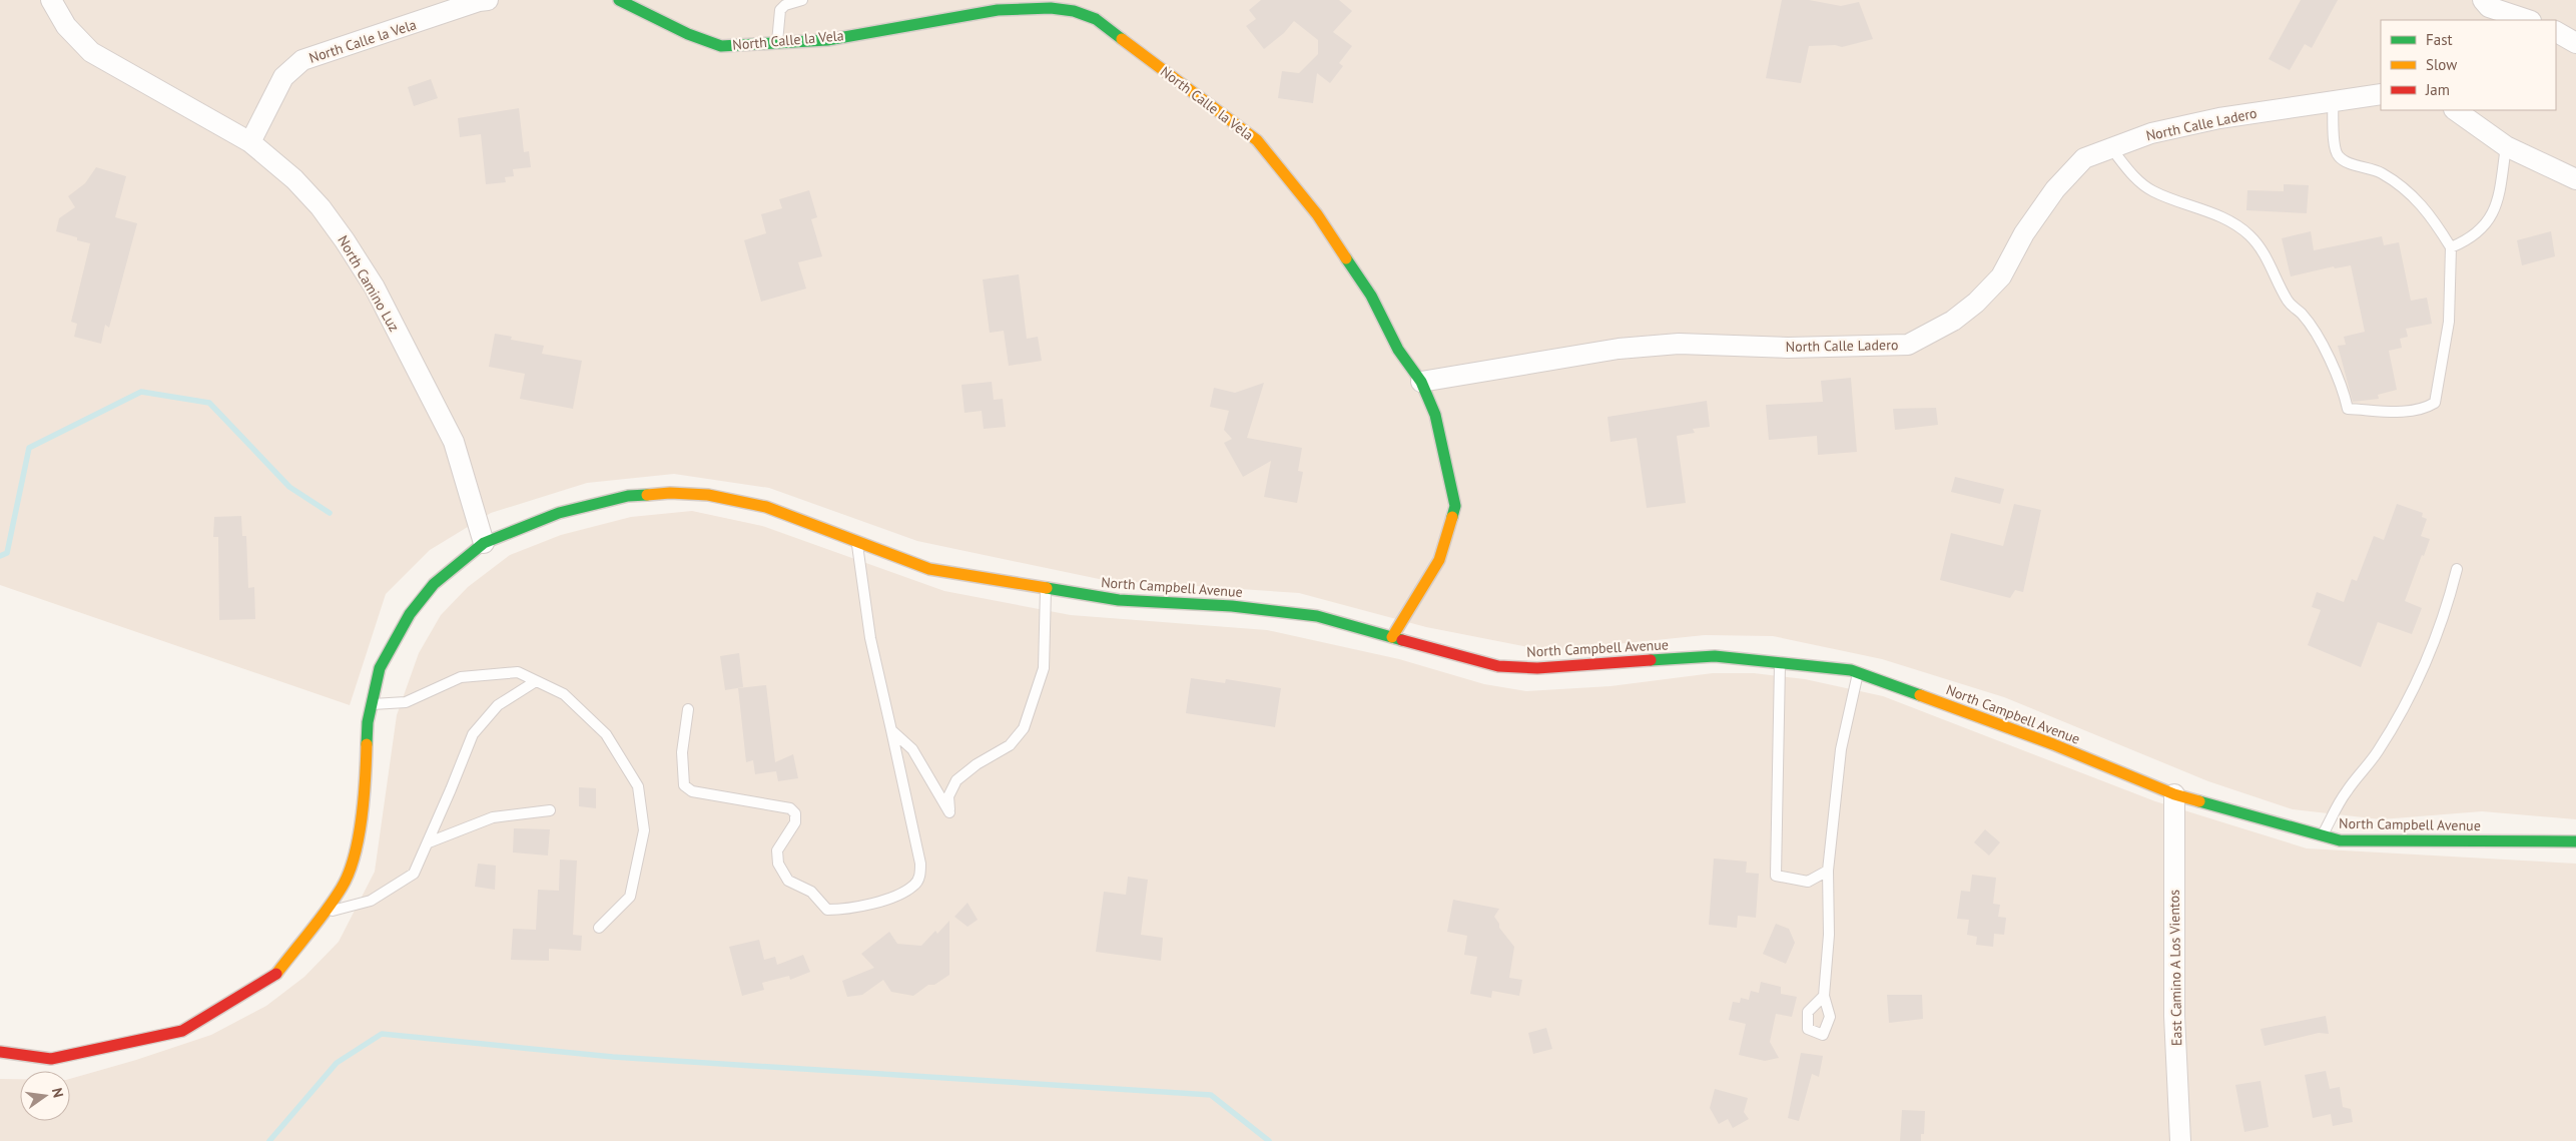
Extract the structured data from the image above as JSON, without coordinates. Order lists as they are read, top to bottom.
{
  "streets": {
    "main road": ["North Calle la Vela", "North Campbell Avenue"],
    "street": ["North Calle Ladero", "North Camino Luz", "East Camino A Los Vientos"]
  },
  "crossings": [
    ["North Calle la Vela", "North Calle Ladero"],
    ["North Calle la Vela", "North Camino Luz"],
    ["North Calle la Vela", "North Campbell Avenue"],
    ["North Camino Luz", "North Campbell Avenue"],
    ["North Campbell Avenue", "East Camino A Los Vientos"]
  ],
  "legend": ["Fast", "Slow", "Jam"],
  "north": "right"
}
